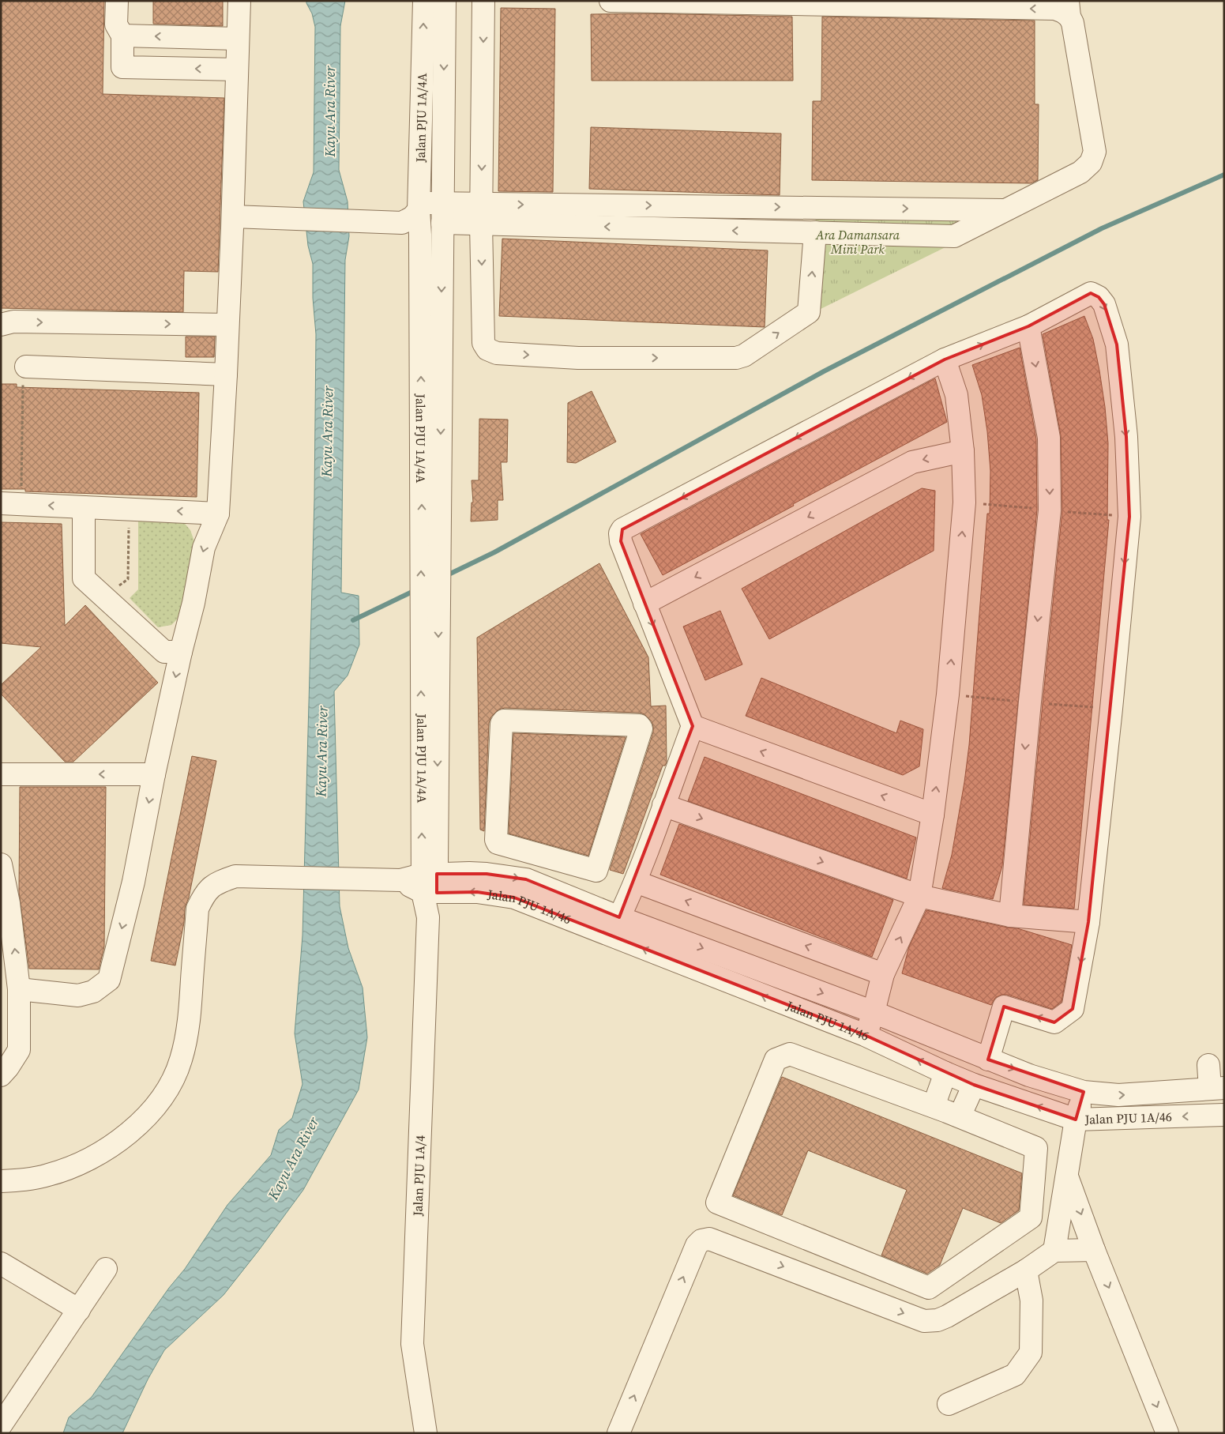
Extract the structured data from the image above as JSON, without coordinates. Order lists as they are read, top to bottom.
{
  "streets": {
    "street": ["Jalan PJU 1A/4A", "Jalan PJU 1A/46", "Jalan PJU 1A/4"]
  },
  "crossings": [
    ["Jalan PJU 1A/4A", "Jalan PJU 1A/46"],
    ["Jalan PJU 1A/4A", "Jalan PJU 1A/4"],
    ["Jalan PJU 1A/46", "Jalan PJU 1A/4"]
  ],
  "water": ["Kayu Ara River"],
  "parks": ["Ara Damansara Mini Park"]
}
